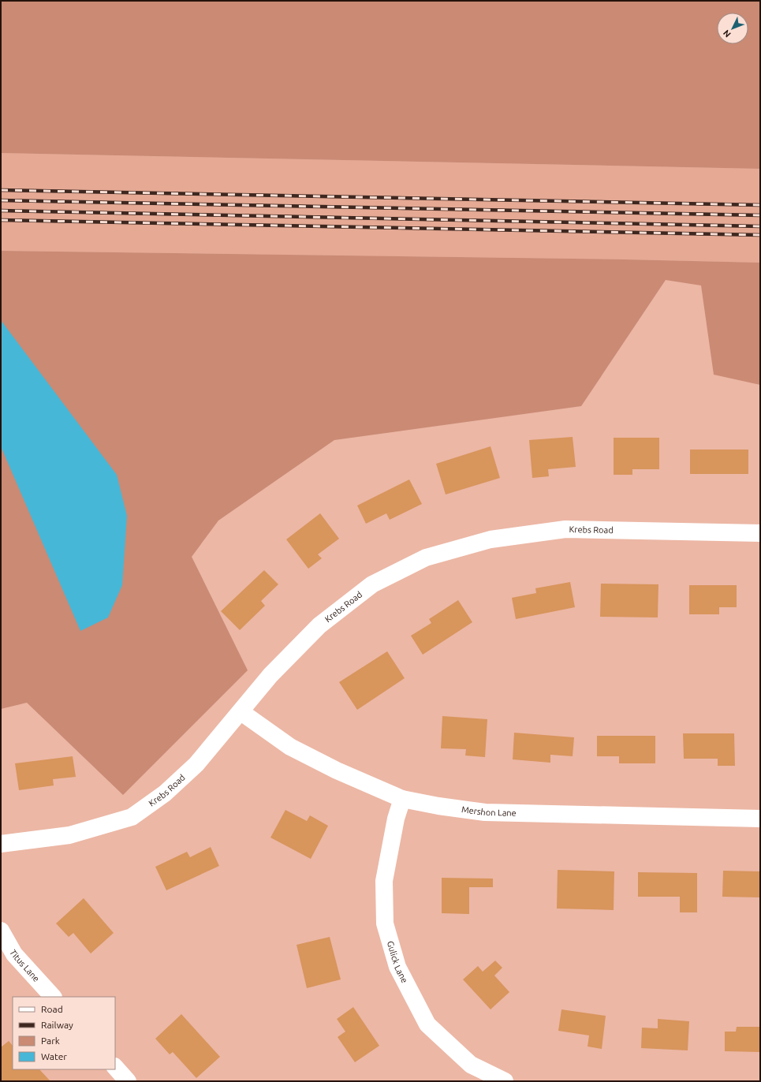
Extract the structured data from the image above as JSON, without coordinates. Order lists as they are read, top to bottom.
{
  "streets": {
    "street": [
      "Krebs Road",
      "Mershon Lane",
      "Gulick Lane",
      "Titus Lane"
    ]
  },
  "crossings": [
    ["Krebs Road", "Mershon Lane"],
    ["Mershon Lane", "Gulick Lane"]
  ],
  "legend": [
    "Road",
    "Railway",
    "Park",
    "Water"
  ],
  "north": "bottom left"
}
